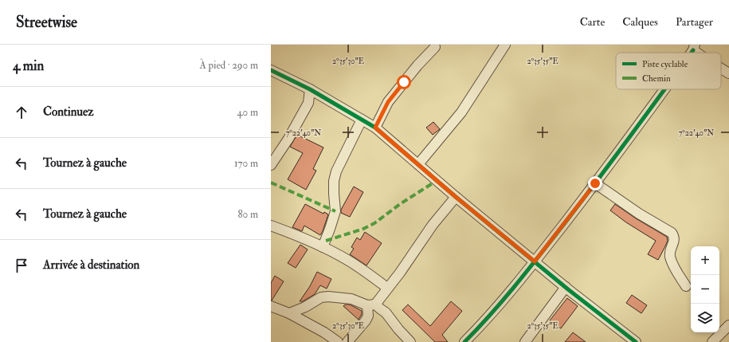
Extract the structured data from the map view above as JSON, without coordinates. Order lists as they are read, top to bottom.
{
  "legend": ["Piste cyclable", "Chemin"],
  "page": {
    "header": "Streetwise",
    "nav": ["Carte", "Calques", "Partager"],
    "heading": ["4 min", "À pied · 290 m"],
    "list": [
      ["Continuez", "40 m"],
      ["Tournez à gauche", "170 m"],
      ["Tournez à gauche", "80 m"],
      "Arrivée à destination"
    ],
    "map_buttons": ["+", "−"]
  },
  "coordinates": ["2°35'30\"E", "2°35'35\"E", "7°22'40\"N"]
}
